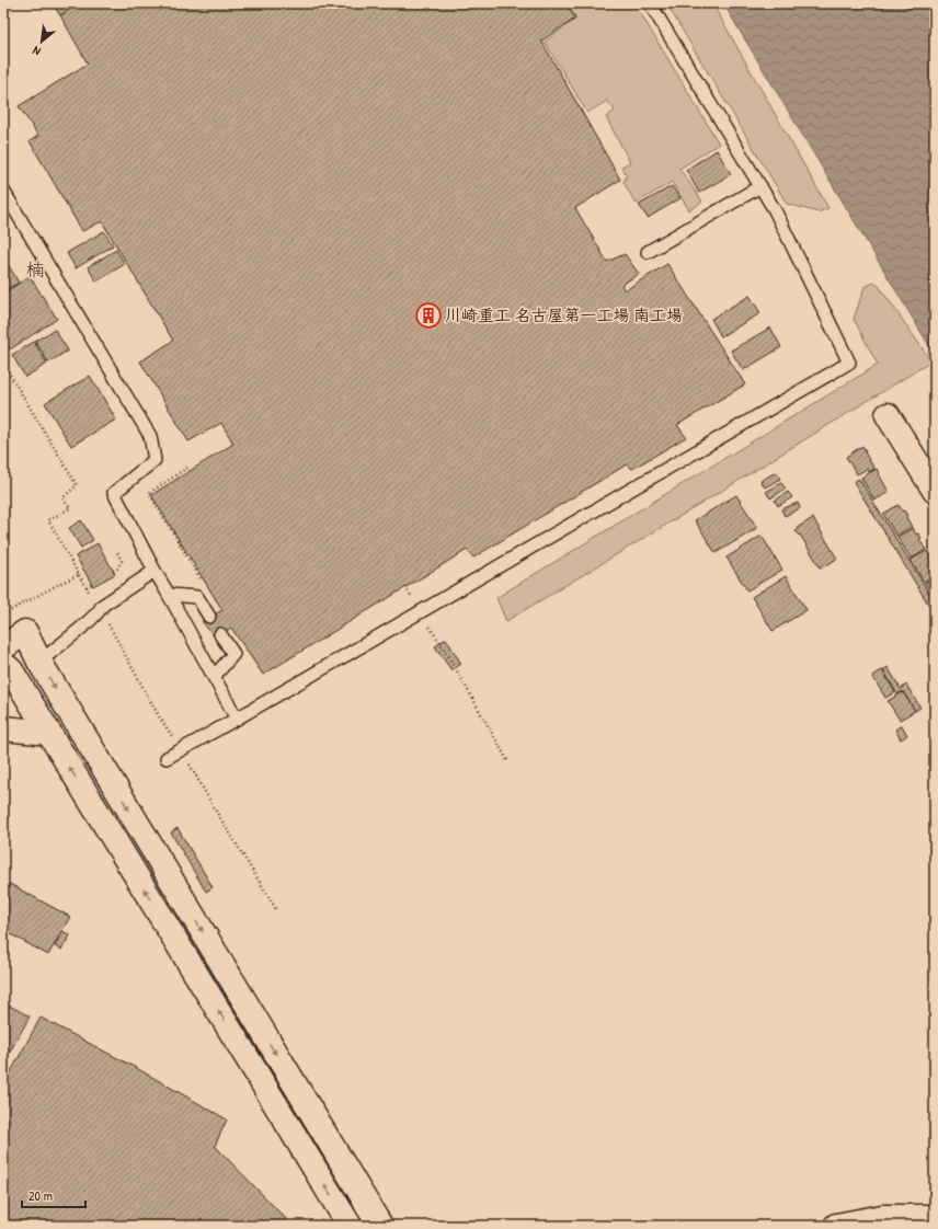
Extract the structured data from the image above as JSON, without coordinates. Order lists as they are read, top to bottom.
{
  "districts": ["楠"],
  "places": {
    "building": ["川崎重工 名古屋第一工場 南工場"]
  },
  "scale_bar": "20 m",
  "north": "bottom left"
}
